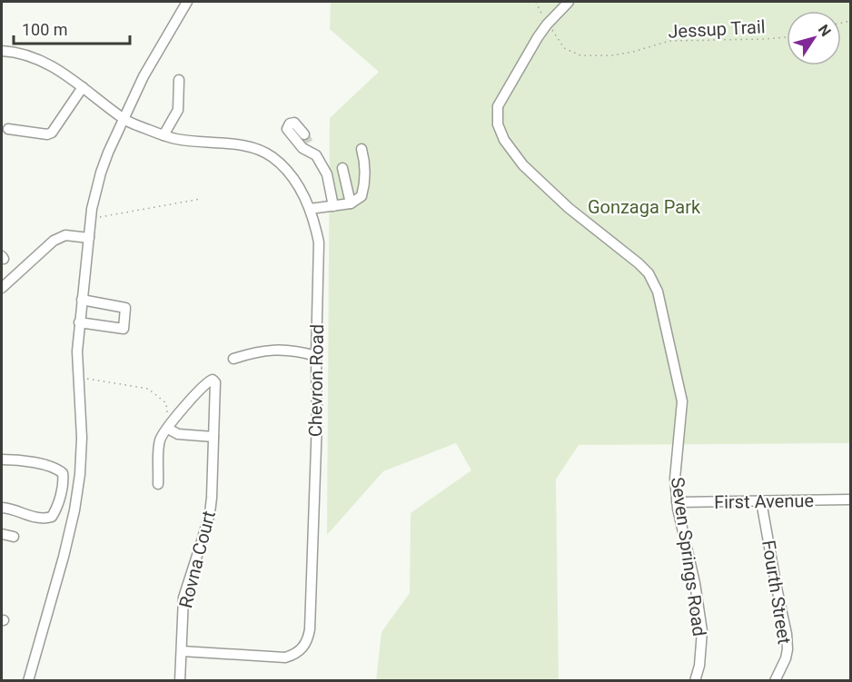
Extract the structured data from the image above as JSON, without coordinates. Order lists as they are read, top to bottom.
{
  "streets": {
    "street": [
      "Chevron Road",
      "First Avenue",
      "Seven Springs Road",
      "Rovna Court",
      "Fourth Street"
    ],
    "path": ["Jessup Trail"]
  },
  "crossings": [
    ["Jessup Trail", "Seven Springs Road"],
    ["Chevron Road", "Rovna Court"],
    ["First Avenue", "Seven Springs Road"],
    ["First Avenue", "Fourth Street"]
  ],
  "parks": ["Gonzaga Park"],
  "scale_bar": "100 m",
  "north": "top right"
}
